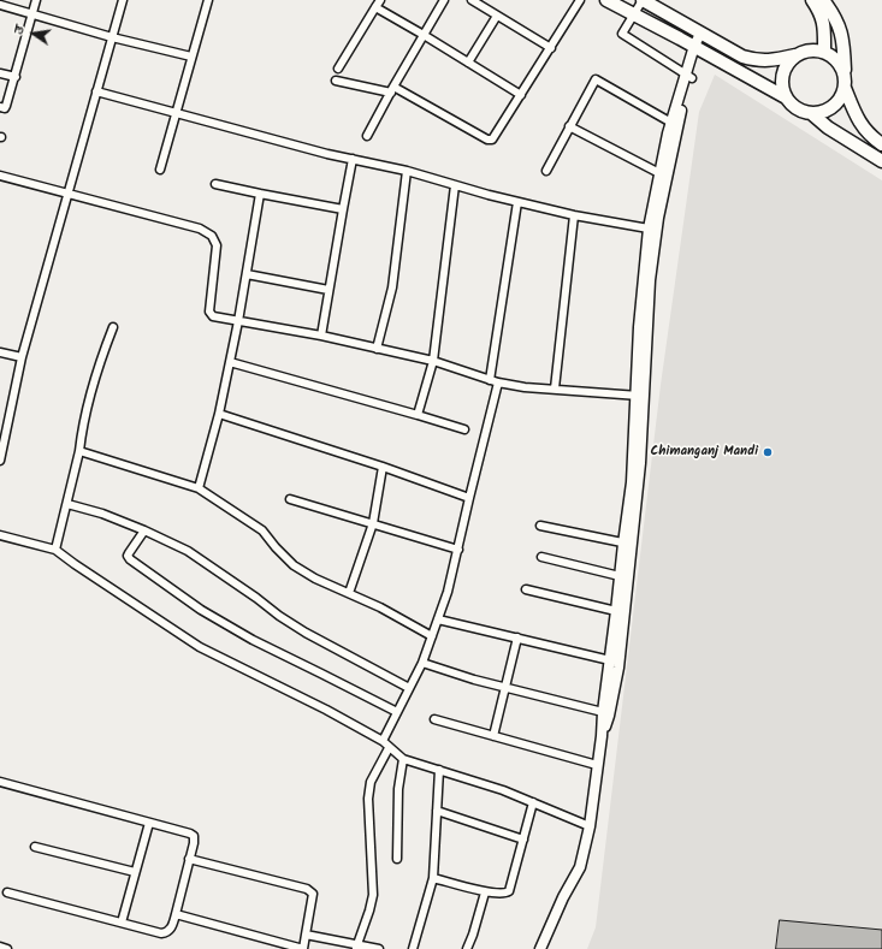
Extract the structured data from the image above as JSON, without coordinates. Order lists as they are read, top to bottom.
{
  "places": ["Chimanganj Mandi"],
  "north": "left"
}
